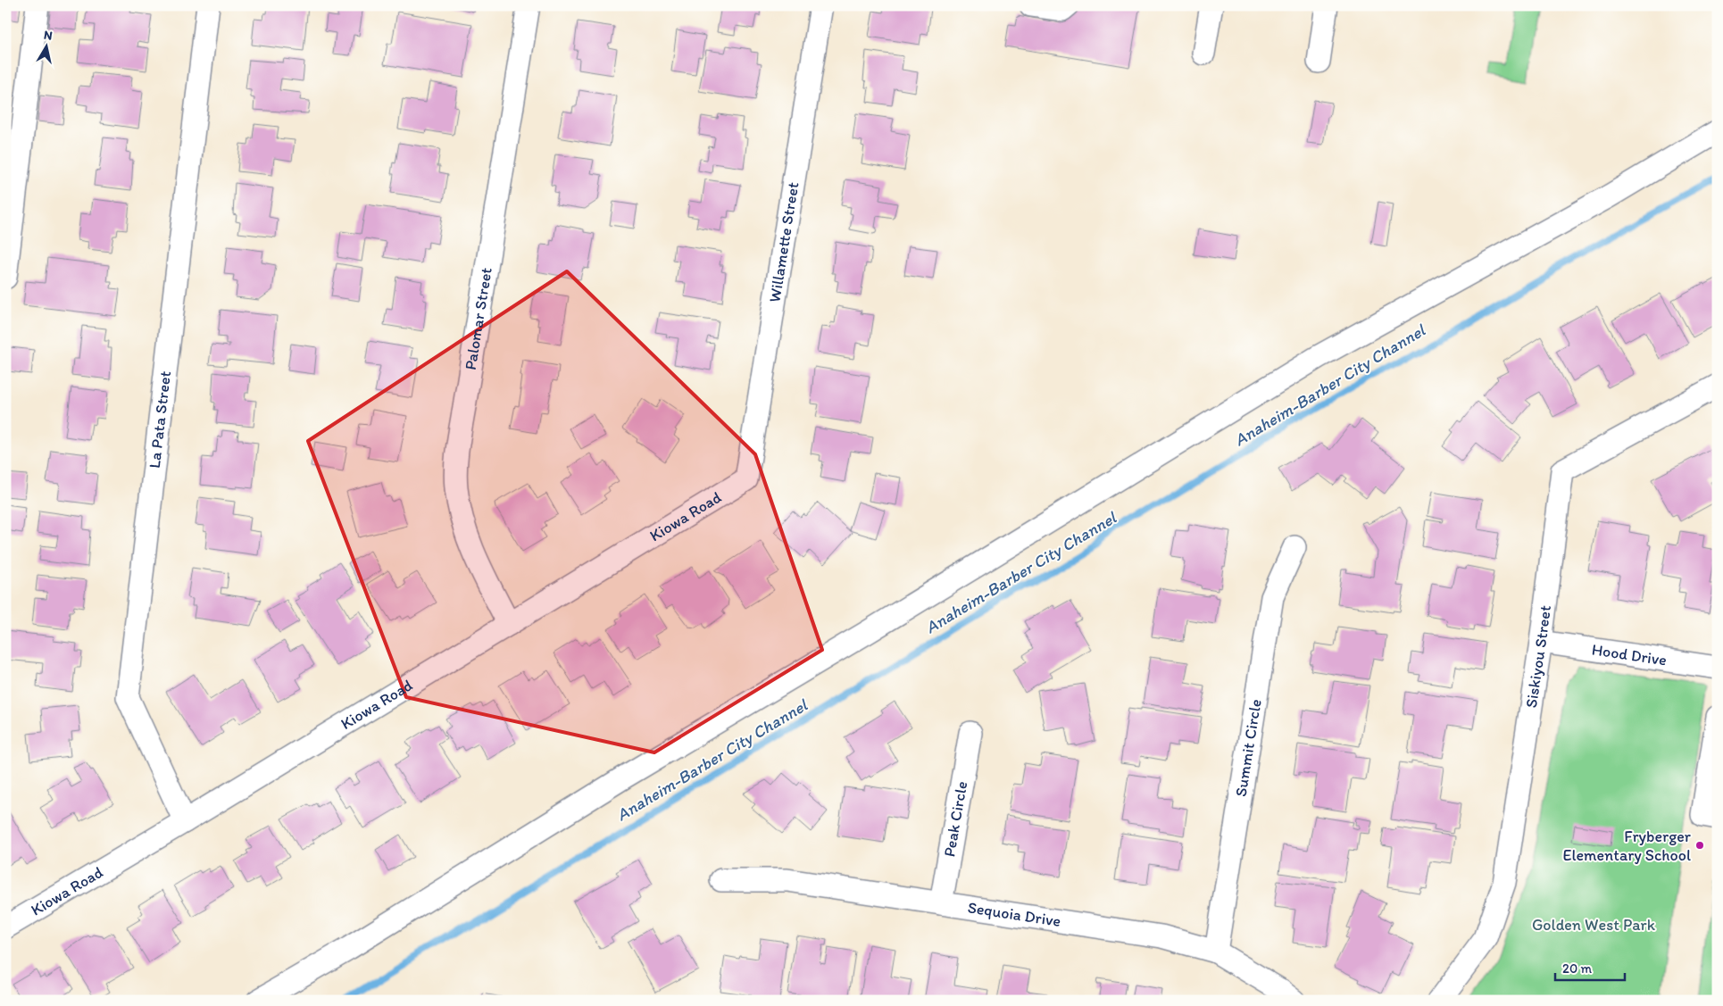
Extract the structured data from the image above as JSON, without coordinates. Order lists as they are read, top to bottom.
{
  "streets": {
    "street": [
      "Willamette Street",
      "Palomar Street",
      "La Pata Street",
      "Kiowa Road",
      "Hood Drive",
      "Siskiyou Street",
      "Summit Circle",
      "Peak Circle",
      "Sequoia Drive"
    ]
  },
  "crossings": [
    ["Willamette Street", "Kiowa Road"],
    ["Palomar Street", "Kiowa Road"],
    ["La Pata Street", "Kiowa Road"],
    ["Hood Drive", "Siskiyou Street"],
    ["Summit Circle", "Sequoia Drive"],
    ["Peak Circle", "Sequoia Drive"]
  ],
  "water": ["Anaheim-Barber City Channel"],
  "parks": ["Golden West Park"],
  "places": ["Fryberger Elementary School"],
  "scale_bar": "20 m",
  "north": "top"
}
